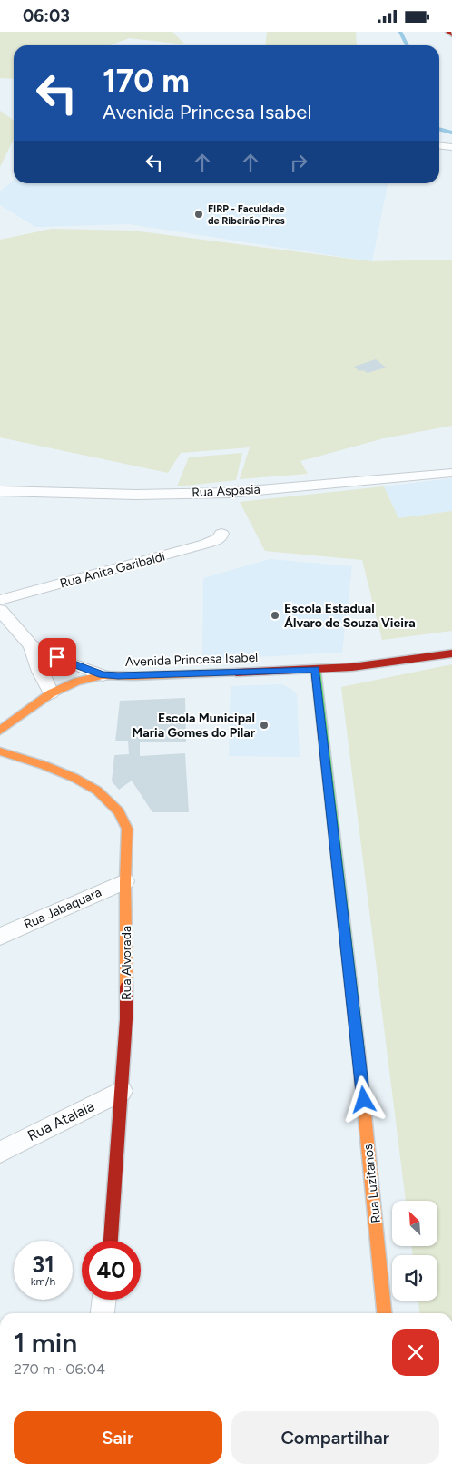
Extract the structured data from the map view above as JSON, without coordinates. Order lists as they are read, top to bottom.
{
  "streets": {
    "street": [
      "Rua Aspasia",
      "Rua Anita Garibaldi",
      "Avenida Princesa Isabel",
      "Rua Jabaquara",
      "Rua Alvorada",
      "Rua Atalaia",
      "Rua Luzitanos"
    ]
  },
  "crossings": [
    ["Avenida Princesa Isabel", "Rua Luzitanos"],
    ["Rua Jabaquara", "Rua Alvorada"],
    ["Rua Alvorada", "Rua Atalaia"]
  ],
  "places": ["FIRP - Faculdade de Ribeirão Pires", "Escola Estadual Álvaro de Souza Vieira", "Escola Municipal Maria Gomes do Pilar"],
  "north": "top left",
  "page": {
    "status": "06:03",
    "turn": ["170 m", "Avenida Princesa Isabel"],
    "speed": "31 km/h",
    "limit": "40",
    "heading": ["1 min", "270 m · 06:04"],
    "buttons": ["Sair", "Compartilhar"]
  }
}
